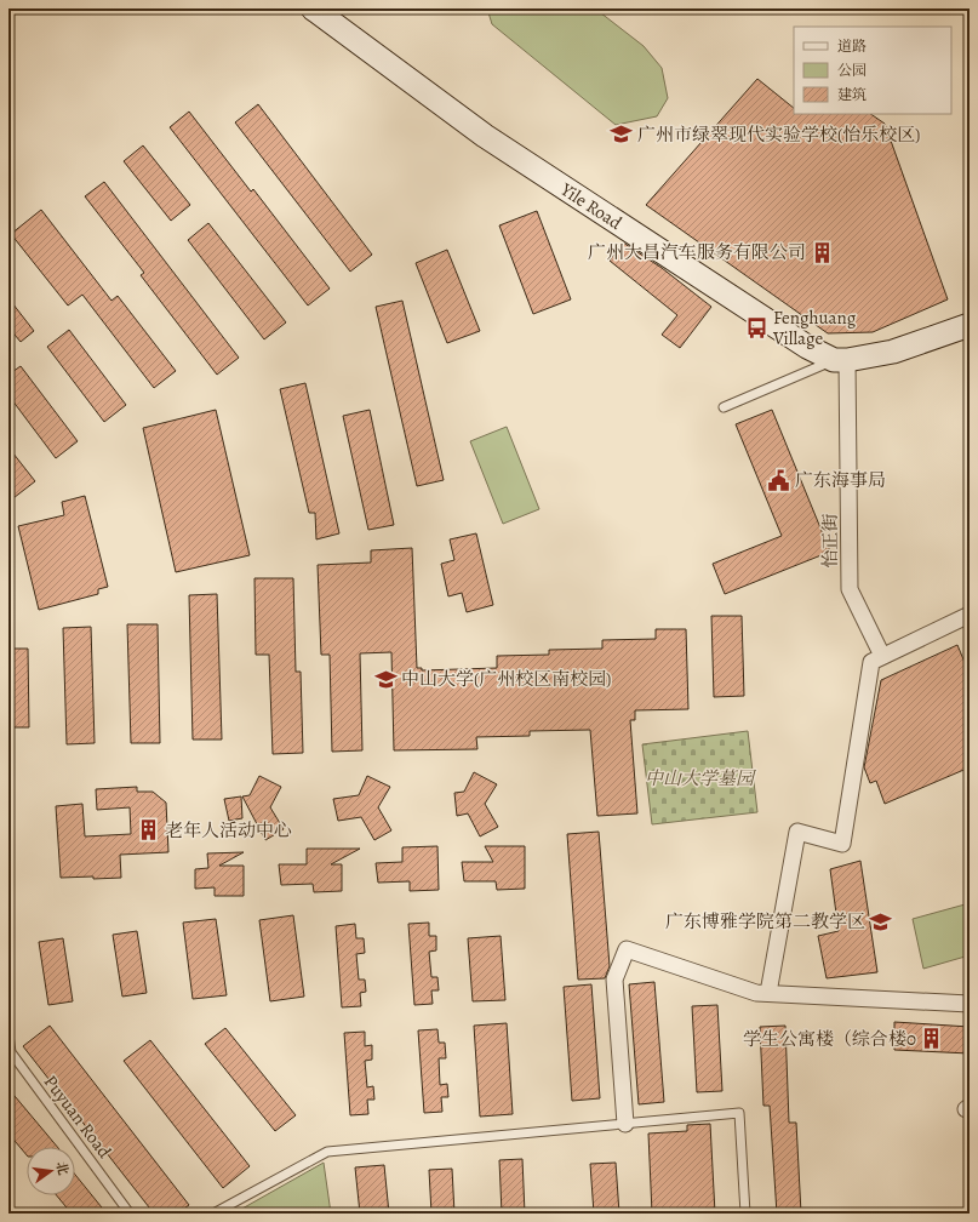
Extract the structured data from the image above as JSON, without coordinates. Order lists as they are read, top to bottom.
{
  "streets": {
    "street": ["Yile Road", "怡正街"],
    "lane": ["Puyuan Road"]
  },
  "crossings": [
    ["Yile Road", "怡正街"]
  ],
  "parks": ["中山大学墓园"],
  "places": {
    "school or university": ["广州市绿翠现代实验学校(怡乐校区)", "中山大学(广州校区南校园)", "广东博雅学院第二教学区"],
    "building": ["广州大昌汽车服务有限公司", "老年人活动中心", "学生公寓楼（综合楼0"],
    "bus stop": ["Fenghuang Village"],
    "public building": ["广东海事局"]
  },
  "legend": ["道路", "公园", "建筑"],
  "north": "right"
}
